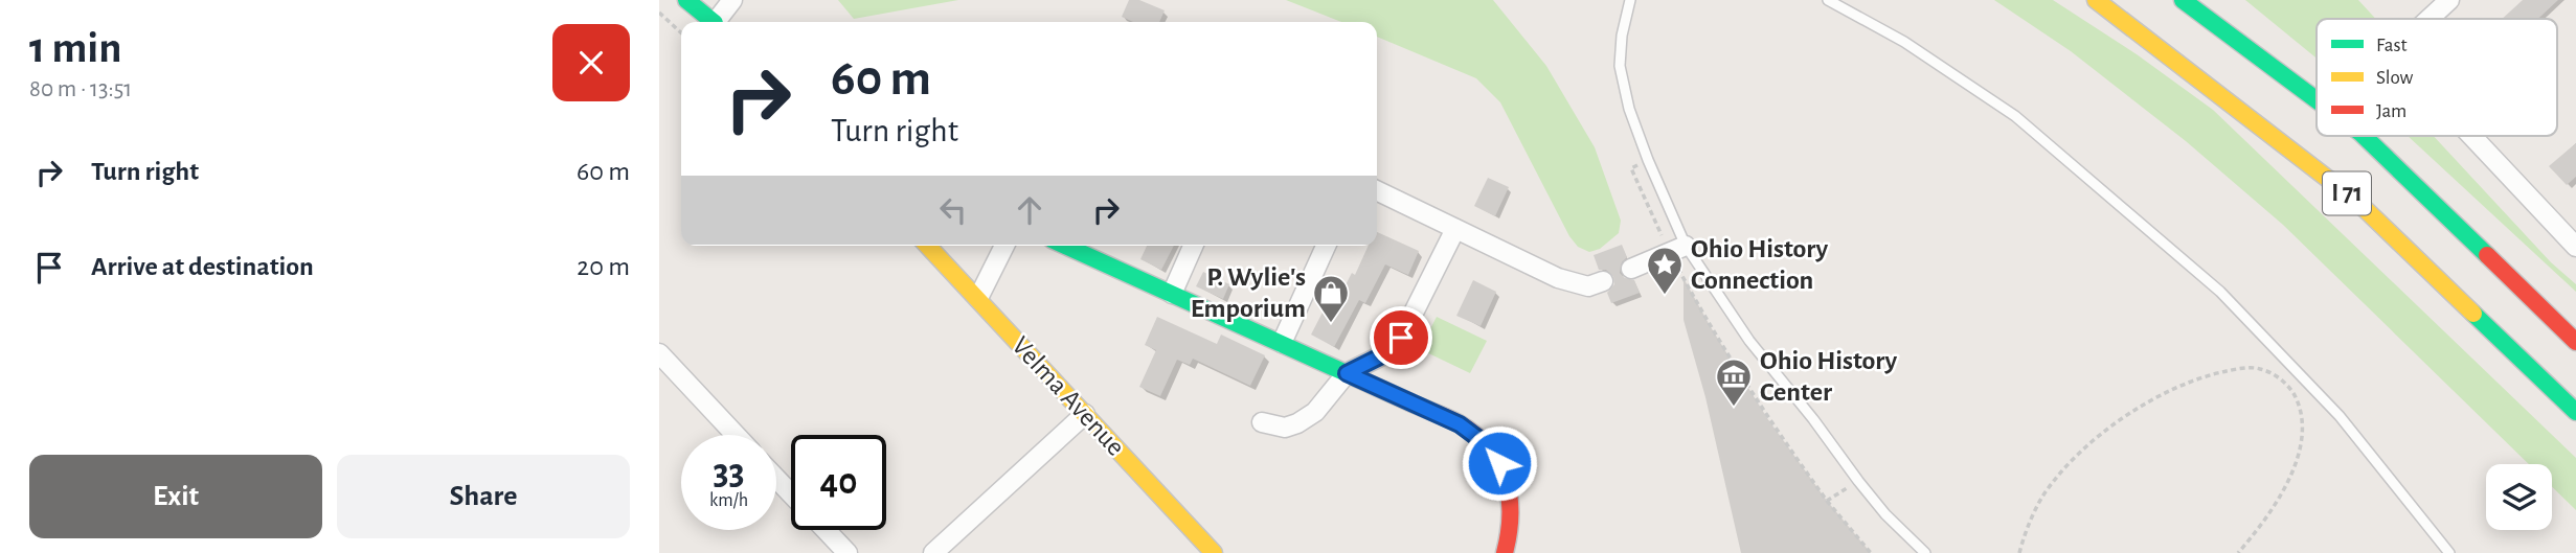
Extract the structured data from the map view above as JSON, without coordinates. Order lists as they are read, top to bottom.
{
  "streets": {
    "main road": ["I 71", "Velma Avenue"]
  },
  "places": {
    "place": ["Ohio History Connection"],
    "shop": ["P. Wylie's Emporium"],
    "museum": ["Ohio History Center"]
  },
  "legend": ["Fast", "Slow", "Jam"],
  "page": {
    "heading": ["1 min", "80 m · 13:51"],
    "turn": ["60 m", "Turn right"],
    "list": [
      {
        "name": "Turn right",
        "value": "60 m"
      },
      {
        "name": "Arrive at destination",
        "value": "20 m"
      }
    ],
    "speed": "33 km/h",
    "limit": "40",
    "buttons": ["Exit", "Share"]
  }
}
